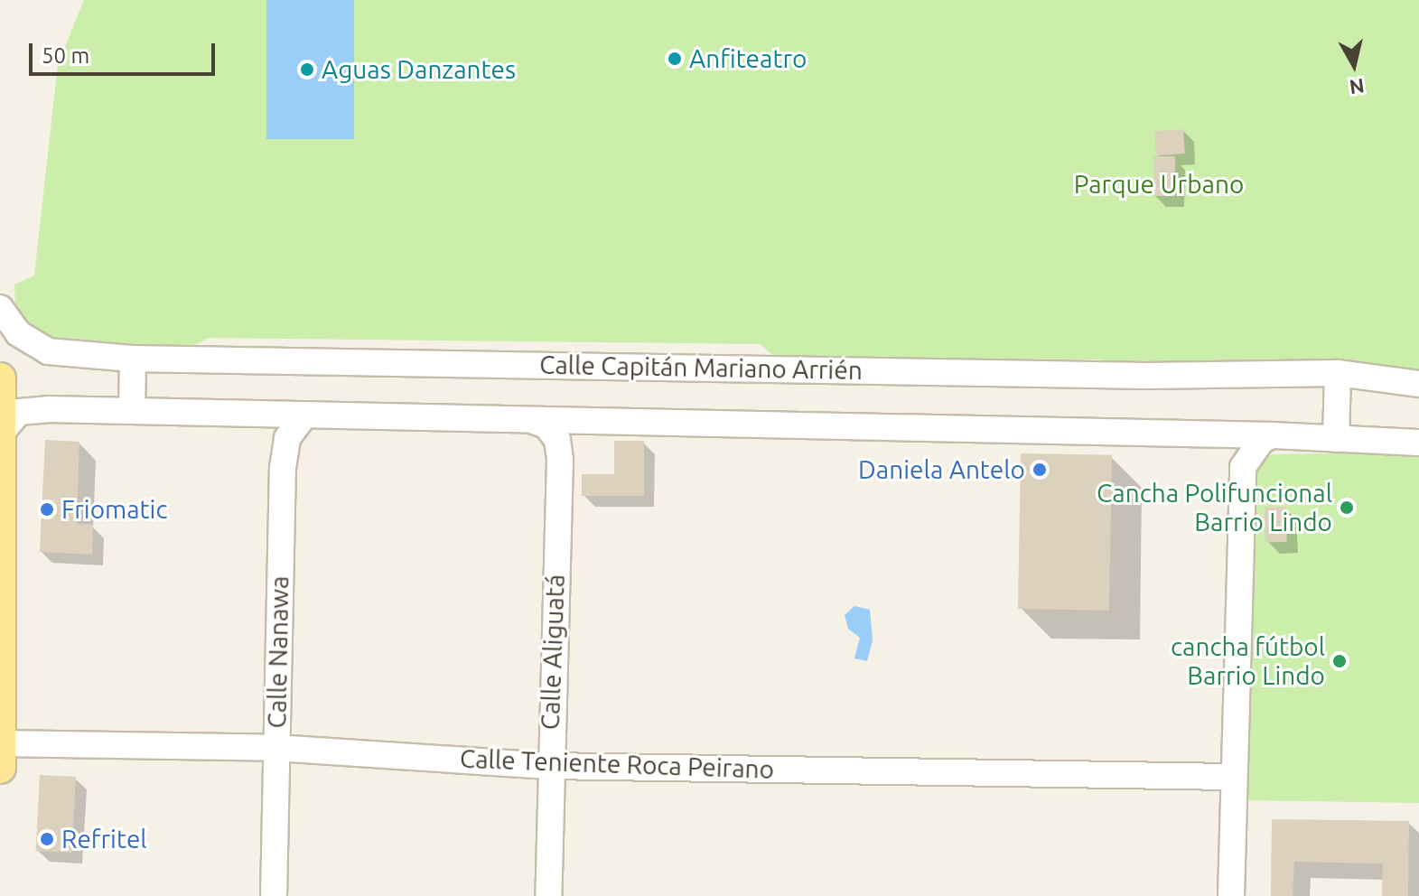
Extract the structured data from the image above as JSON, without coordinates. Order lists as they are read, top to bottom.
{
  "streets": {
    "street": [
      "Calle Capitán Mariano Arrién",
      "Calle Nanawa",
      "Calle Aliguatá",
      "Calle Teniente Roca Peirano"
    ]
  },
  "crossings": [
    ["Calle Nanawa", "Calle Teniente Roca Peirano"],
    ["Calle Aliguatá", "Calle Teniente Roca Peirano"]
  ],
  "parks": ["Parque Urbano"],
  "places": [
    "Anfiteatro",
    "Aguas Danzantes",
    "Daniela Antelo",
    "Cancha Polifuncional Barrio Lindo",
    "Friomatic",
    "cancha fútbol Barrio Lindo",
    "Refritel"
  ],
  "scale_bar": "50 m",
  "north": "bottom"
}
